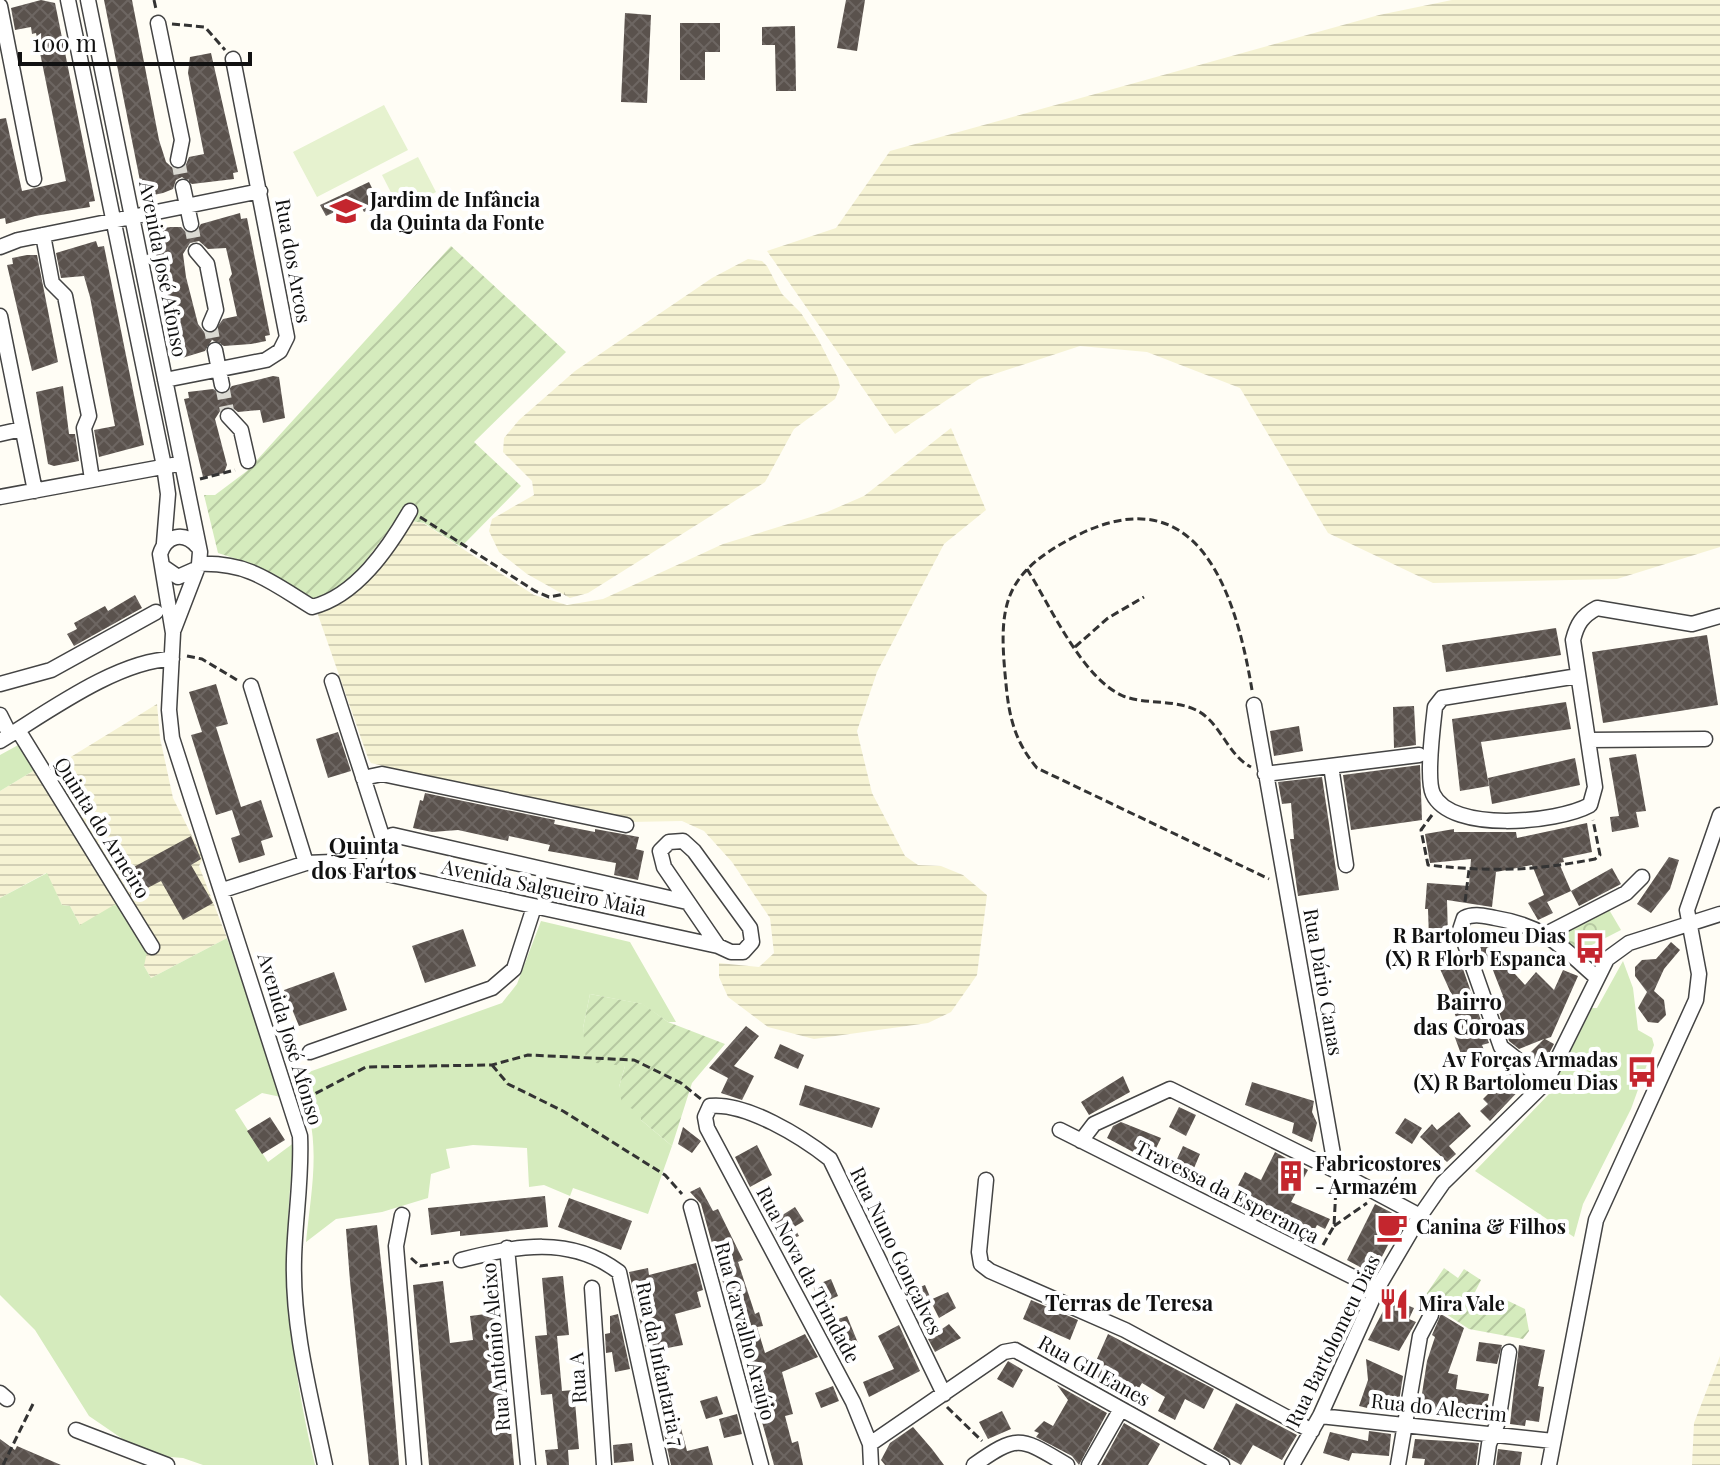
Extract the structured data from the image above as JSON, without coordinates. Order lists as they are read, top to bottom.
{
  "streets": {
    "street": [
      "Rua dos Arcos",
      "Avenida José Afonso",
      "Quinta do Arneiro",
      "Avenida Salgueiro Maia",
      "Rua Dário Canas",
      "Travessa da Esperança",
      "Rua Nuno Gonçalves",
      "Rua Nova da Trindade",
      "Rua Carvalho Araújo",
      "Rua Bartolomeu Dias",
      "Rua António Aleixo",
      "Rua da Infantaria 7",
      "Rua GIl Eanes",
      "Rua A",
      "Rua do Alecrim"
    ]
  },
  "crossings": [
    ["Rua dos Arcos", "Avenida José Afonso"],
    ["Avenida José Afonso", "Avenida Salgueiro Maia"],
    ["Travessa da Esperança", "Rua Bartolomeu Dias"],
    ["Rua Nuno Gonçalves", "Rua Nova da Trindade"],
    ["Rua Nuno Gonçalves", "Rua GIl Eanes"],
    ["Rua Nova da Trindade", "Rua GIl Eanes"],
    ["Rua Bartolomeu Dias", "Rua do Alecrim"],
    ["Rua António Aleixo", "Rua da Infantaria 7"]
  ],
  "districts": ["Quinta dos Fartos", "Bairro das Coroas", "Terras de Teresa"],
  "places": {
    "school or university": ["Jardim de Infância da Quinta da Fonte"],
    "bus stop": ["R Bartolomeu Dias (X) R Florb Espanca", "Av Forças Armadas (X) R Bartolomeu Dias"],
    "building": ["Fabricostores - Armazém"],
    "cafe": ["Canina & Filhos"],
    "restaurant": ["Mira Vale"]
  },
  "scale_bar": "100 m"
}
